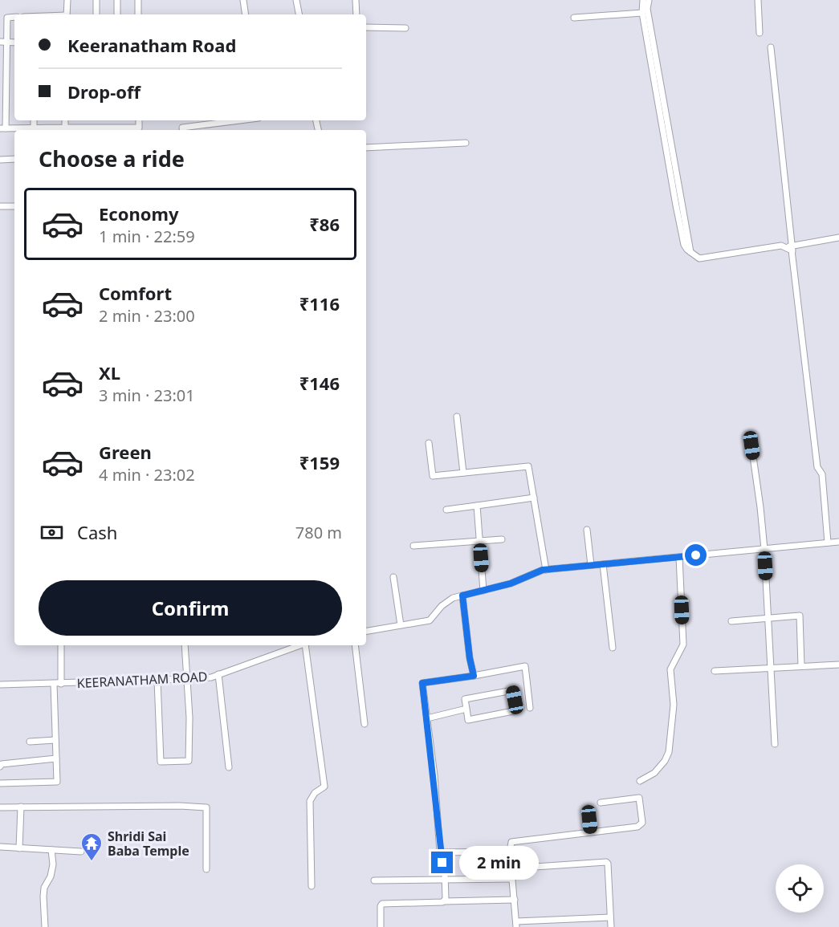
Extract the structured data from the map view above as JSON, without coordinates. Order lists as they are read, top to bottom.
{
  "streets": {
    "street": ["KEERANATHAM ROAD"]
  },
  "places": {
    "temple": ["Shridi Sai Baba Temple"]
  },
  "page": {
    "banner": ["Keeranatham Road", "Drop-off"],
    "heading": "Choose a ride",
    "list": [
      {
        "name": "Economy",
        "note": "1 min · 22:59",
        "value": "₹86"
      },
      {
        "name": "Comfort",
        "note": "2 min · 23:00",
        "value": "₹116"
      },
      {
        "name": "XL",
        "note": "3 min · 23:01",
        "value": "₹146"
      },
      {
        "name": "Green",
        "note": "4 min · 23:02",
        "value": "₹159"
      }
    ],
    "pay": ["Cash", "780 m"],
    "buttons": "Confirm",
    "bubble": "2 min"
  }
}
